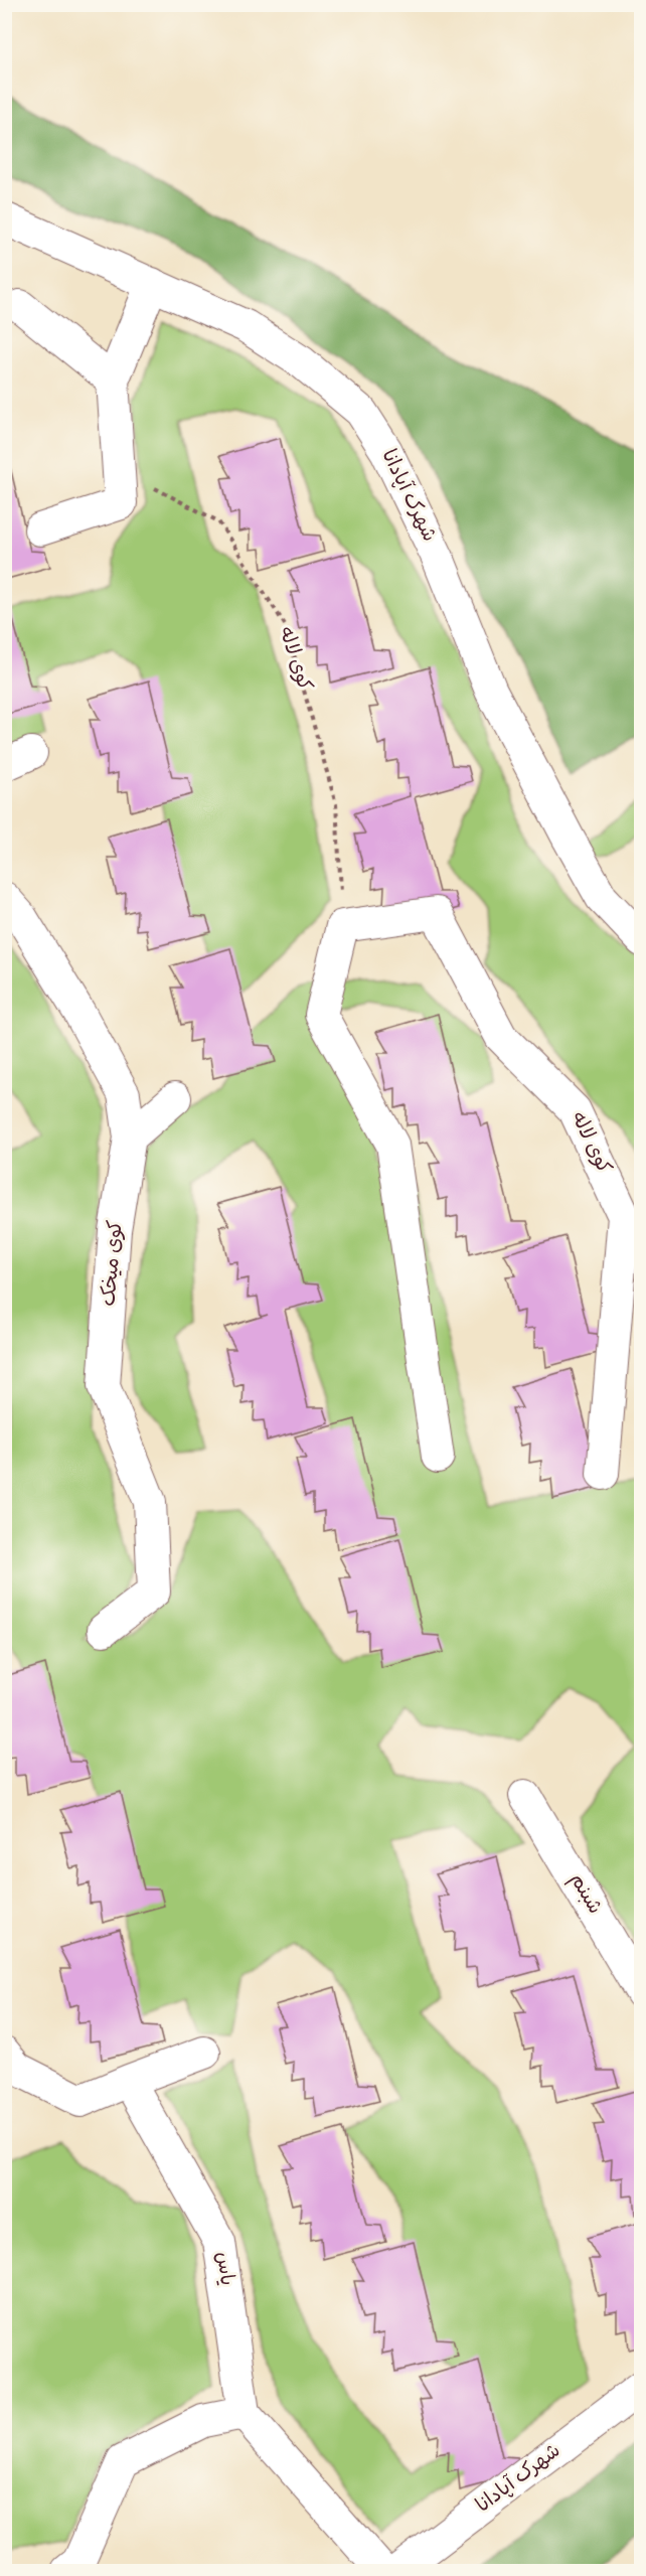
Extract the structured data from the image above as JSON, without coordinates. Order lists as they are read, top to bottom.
{
  "streets": {
    "street": [
      "شهرک آپادانا",
      "کوی لاله",
      "کوی میخک",
      "شبنم",
      "یاس"
    ]
  }
}
